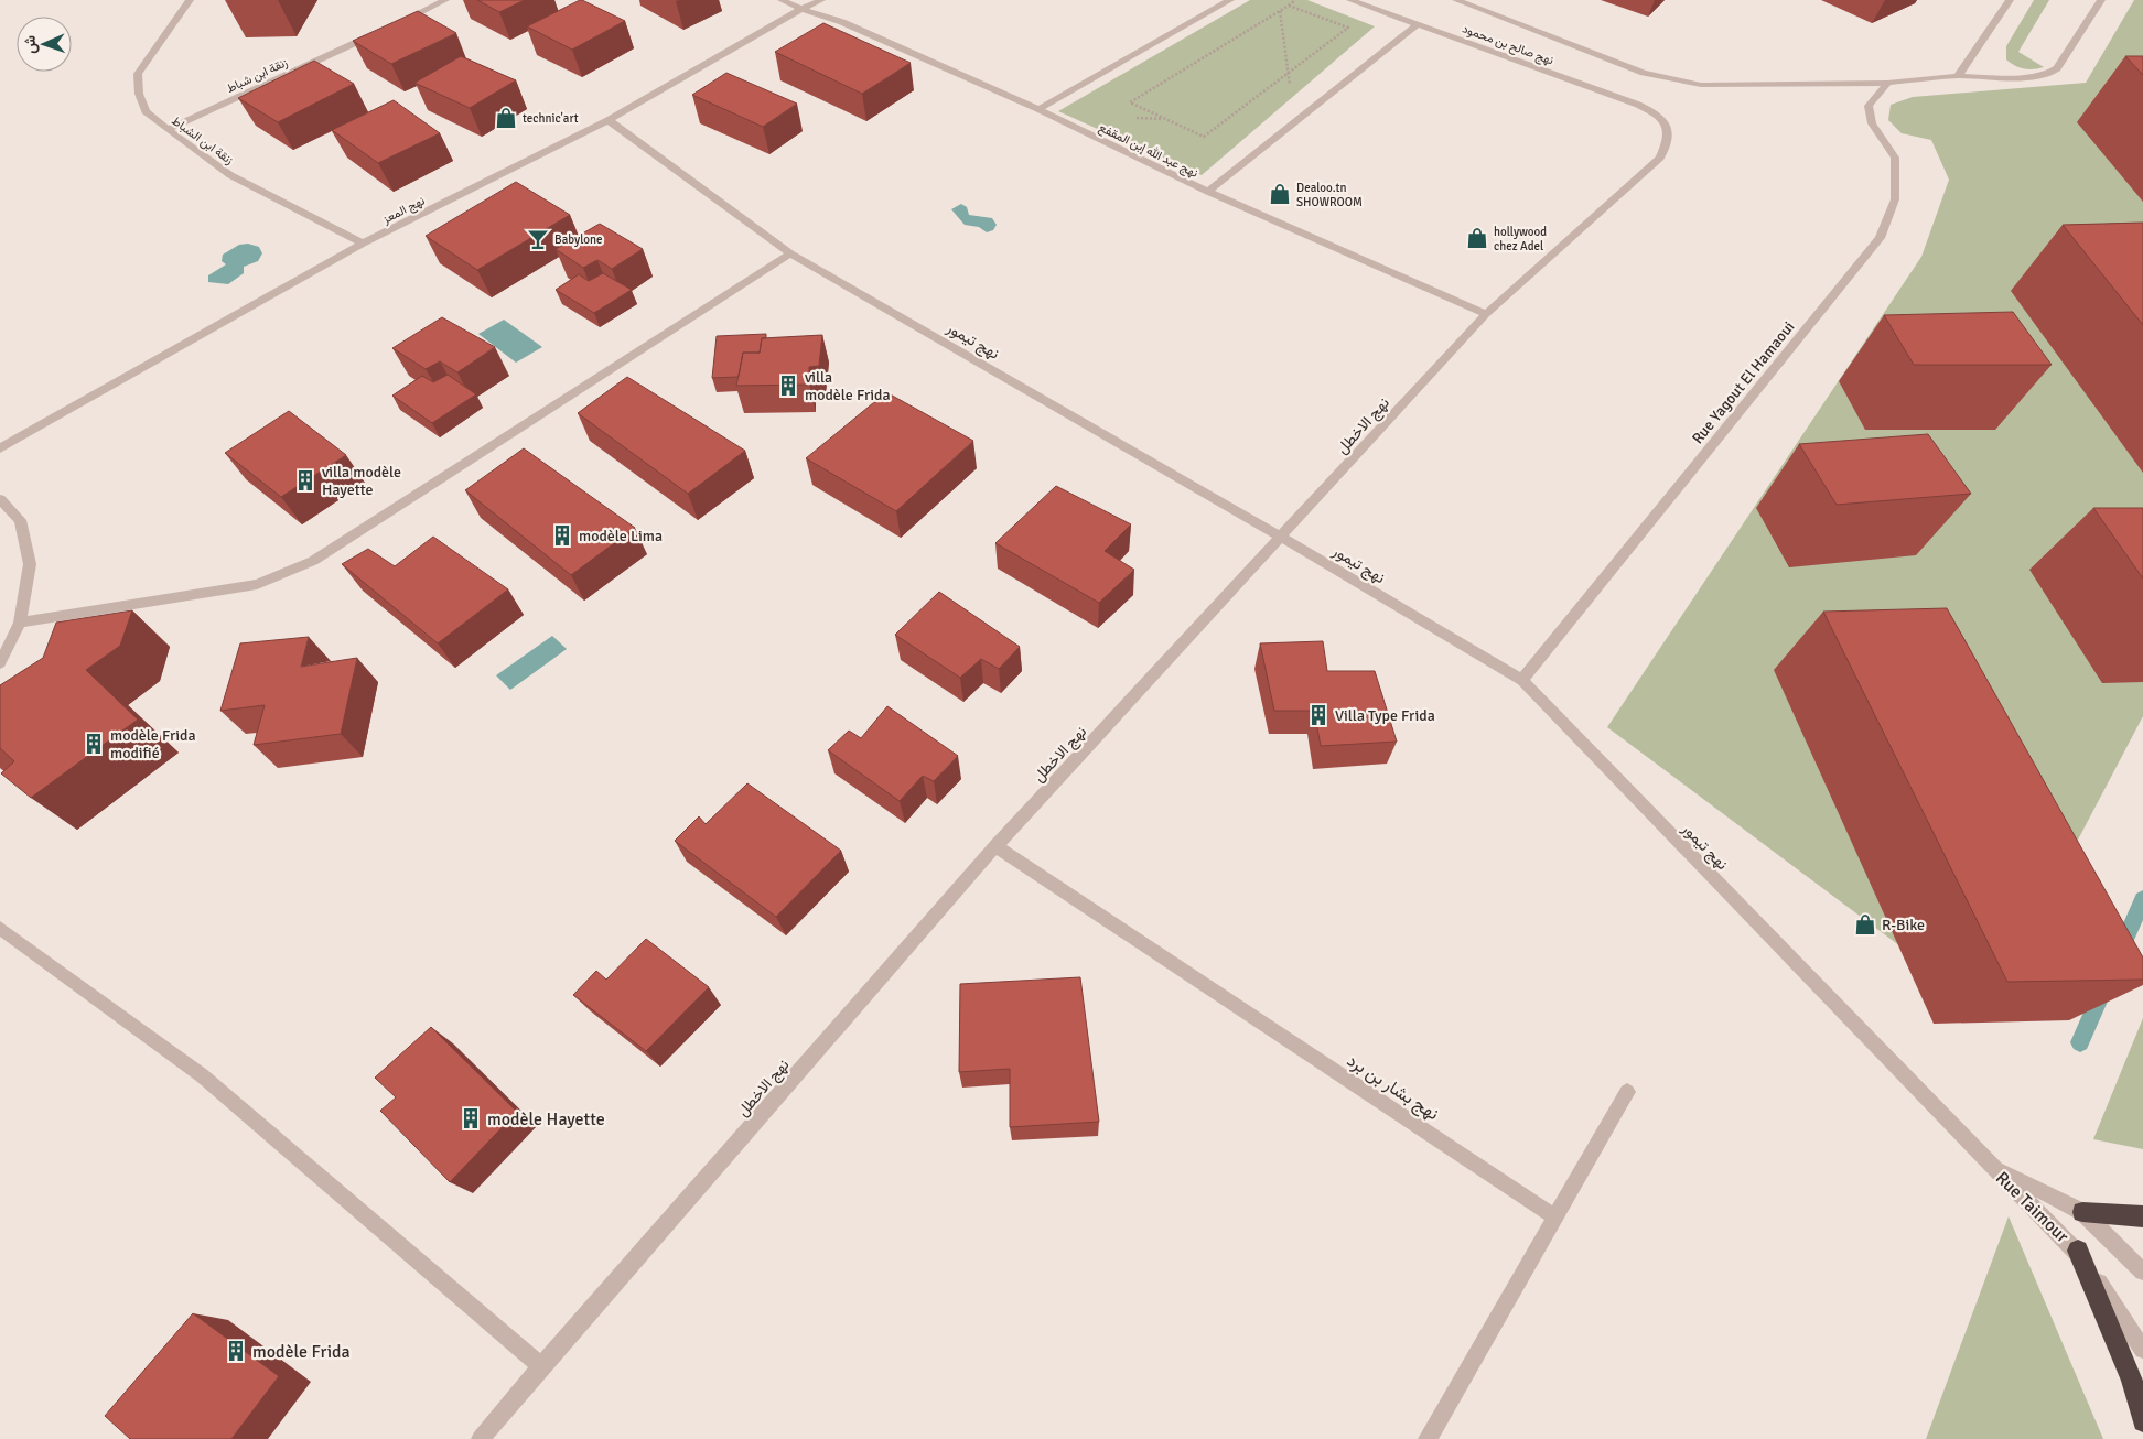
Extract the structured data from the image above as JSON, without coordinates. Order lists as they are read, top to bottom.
{
  "streets": {
    "street": [
      "نهج صالح بن محمود",
      "زنقة ابن شباط",
      "زنقة ابن الشباط",
      "نهج عبد الله إبن المقفع",
      "نهج المعز",
      "نهج تيمور",
      "Rue Yagout El Hamaoui",
      "نهج الاخطل",
      "نهج بشار بن برد",
      "Rue Taimour"
    ]
  },
  "crossings": [
    ["نهج صالح بن محمود", "نهج الاخطل"],
    ["زنقة ابن شباط", "زنقة ابن الشباط"],
    ["زنقة ابن الشباط", "نهج المعز"],
    ["نهج عبد الله إبن المقفع", "نهج المعز"],
    ["نهج عبد الله إبن المقفع", "نهج الاخطل"],
    ["نهج المعز", "نهج تيمور"],
    ["نهج تيمور", "Rue Yagout El Hamaoui"],
    ["نهج تيمور", "نهج الاخطل"],
    ["نهج تيمور", "Rue Taimour"],
    ["نهج الاخطل", "نهج بشار بن برد"]
  ],
  "places": {
    "shop": [
      "technic'art",
      "Dealoo.tn SHOWROOM",
      "hollywood chez Adel",
      "R-Bike"
    ],
    "bar": ["Babylone"],
    "building": [
      "villa modèle Frida",
      "villa modèle Hayette",
      "modèle Lima",
      "Villa Type Frida",
      "modèle Frida modifié",
      "modèle Hayette",
      "modèle Frida"
    ]
  },
  "north": "left"
}
